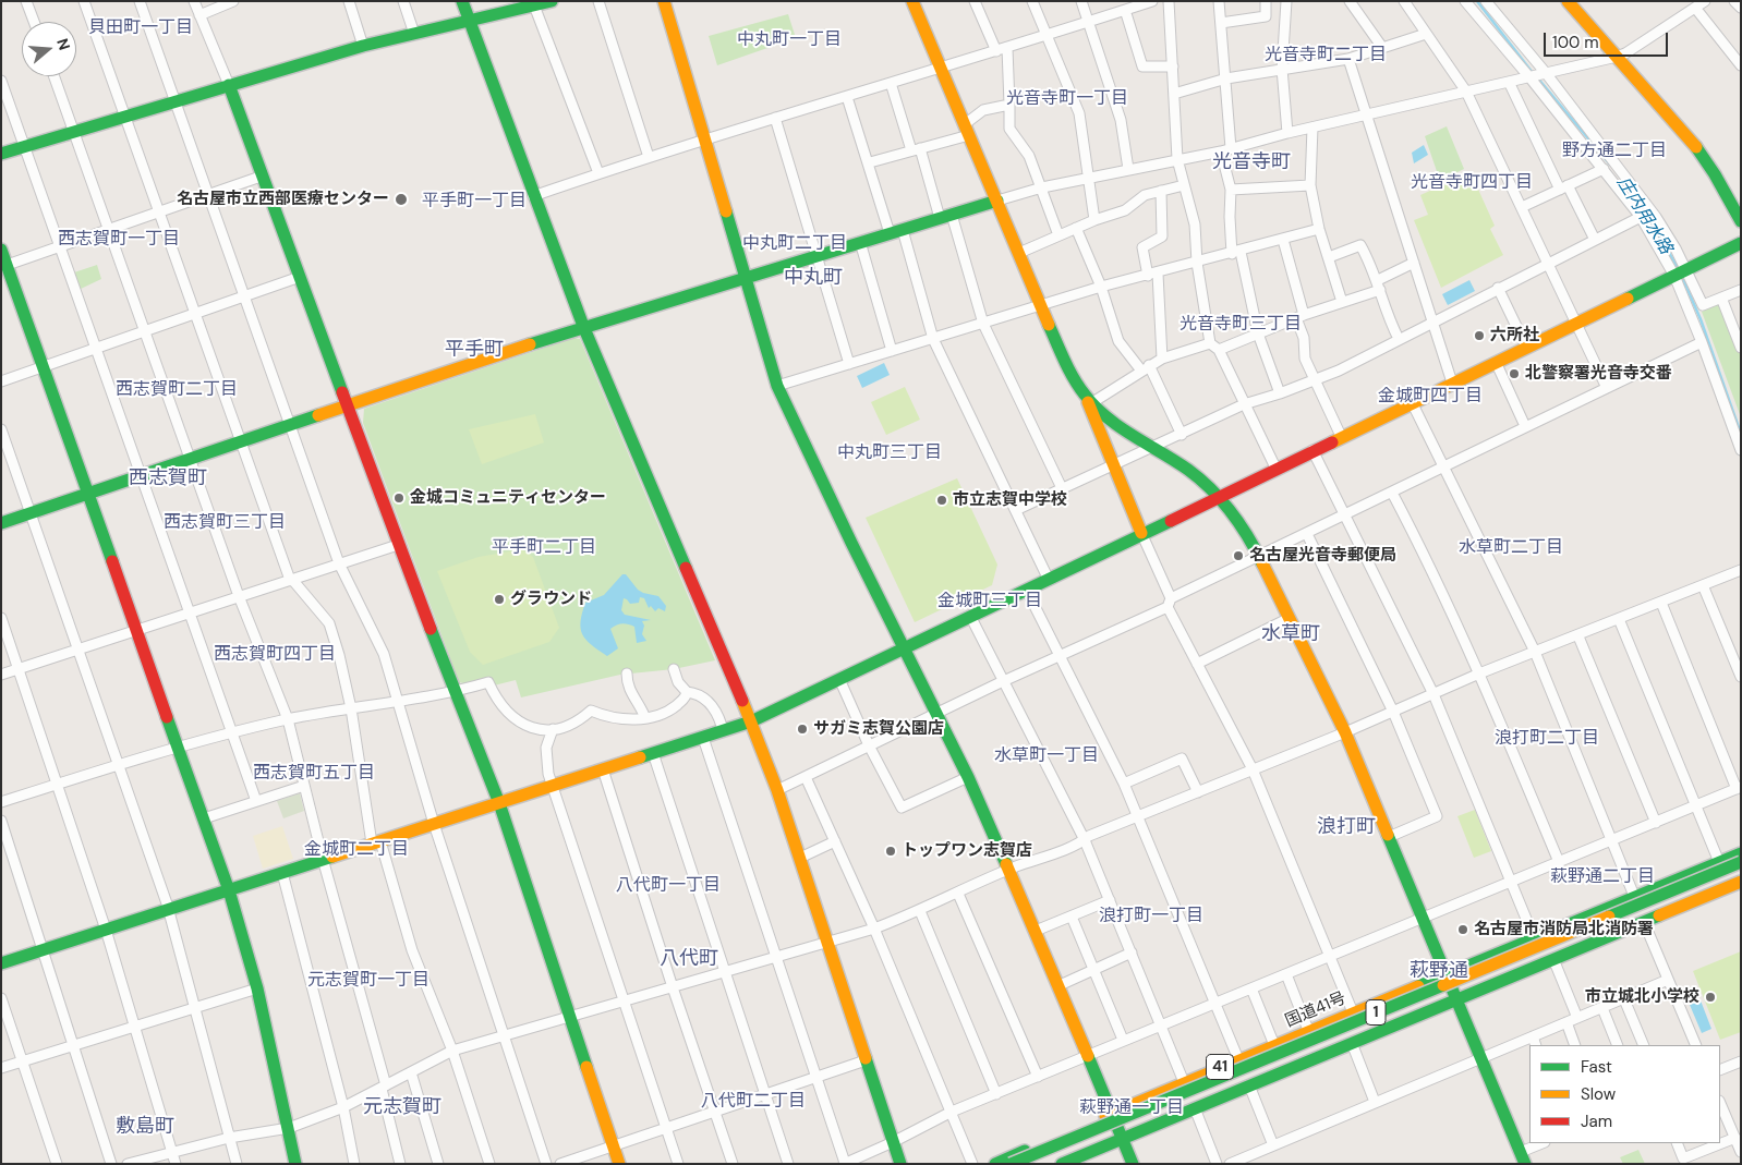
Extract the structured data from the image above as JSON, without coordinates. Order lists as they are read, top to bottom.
{
  "streets": {
    "main road": ["国道41号", "1", "41"]
  },
  "districts": [
    "貝田町一丁目",
    "中丸町一丁目",
    "光音寺町二丁目",
    "光音寺町一丁目",
    "野方通二丁目",
    "光音寺町",
    "光音寺町四丁目",
    "平手町一丁目",
    "西志賀町一丁目",
    "中丸町二丁目",
    "中丸町",
    "光音寺町三丁目",
    "平手町",
    "西志賀町二丁目",
    "金城町四丁目",
    "中丸町三丁目",
    "西志賀町",
    "西志賀町三丁目",
    "平手町二丁目",
    "水草町二丁目",
    "金城町三丁目",
    "水草町",
    "西志賀町四丁目",
    "浪打町二丁目",
    "水草町一丁目",
    "西志賀町五丁目",
    "浪打町",
    "金城町二丁目",
    "萩野通二丁目",
    "八代町一丁目",
    "浪打町一丁目",
    "八代町",
    "萩野通",
    "元志賀町一丁目",
    "八代町二丁目",
    "元志賀町",
    "萩野通一丁目",
    "敷島町"
  ],
  "water": ["庄内用水路"],
  "places": [
    "名古屋市立西部医療センター",
    "六所社",
    "北警察署光音寺交番",
    "金城コミュニティセンター",
    "市立志賀中学校",
    "名古屋光音寺郵便局",
    "グラウンド",
    "サガミ志賀公園店",
    "トップワン志賀店",
    "名古屋市消防局北消防署",
    "市立城北小学校"
  ],
  "legend": ["Fast", "Slow", "Jam"],
  "scale_bar": "100 m",
  "north": "right"
}
